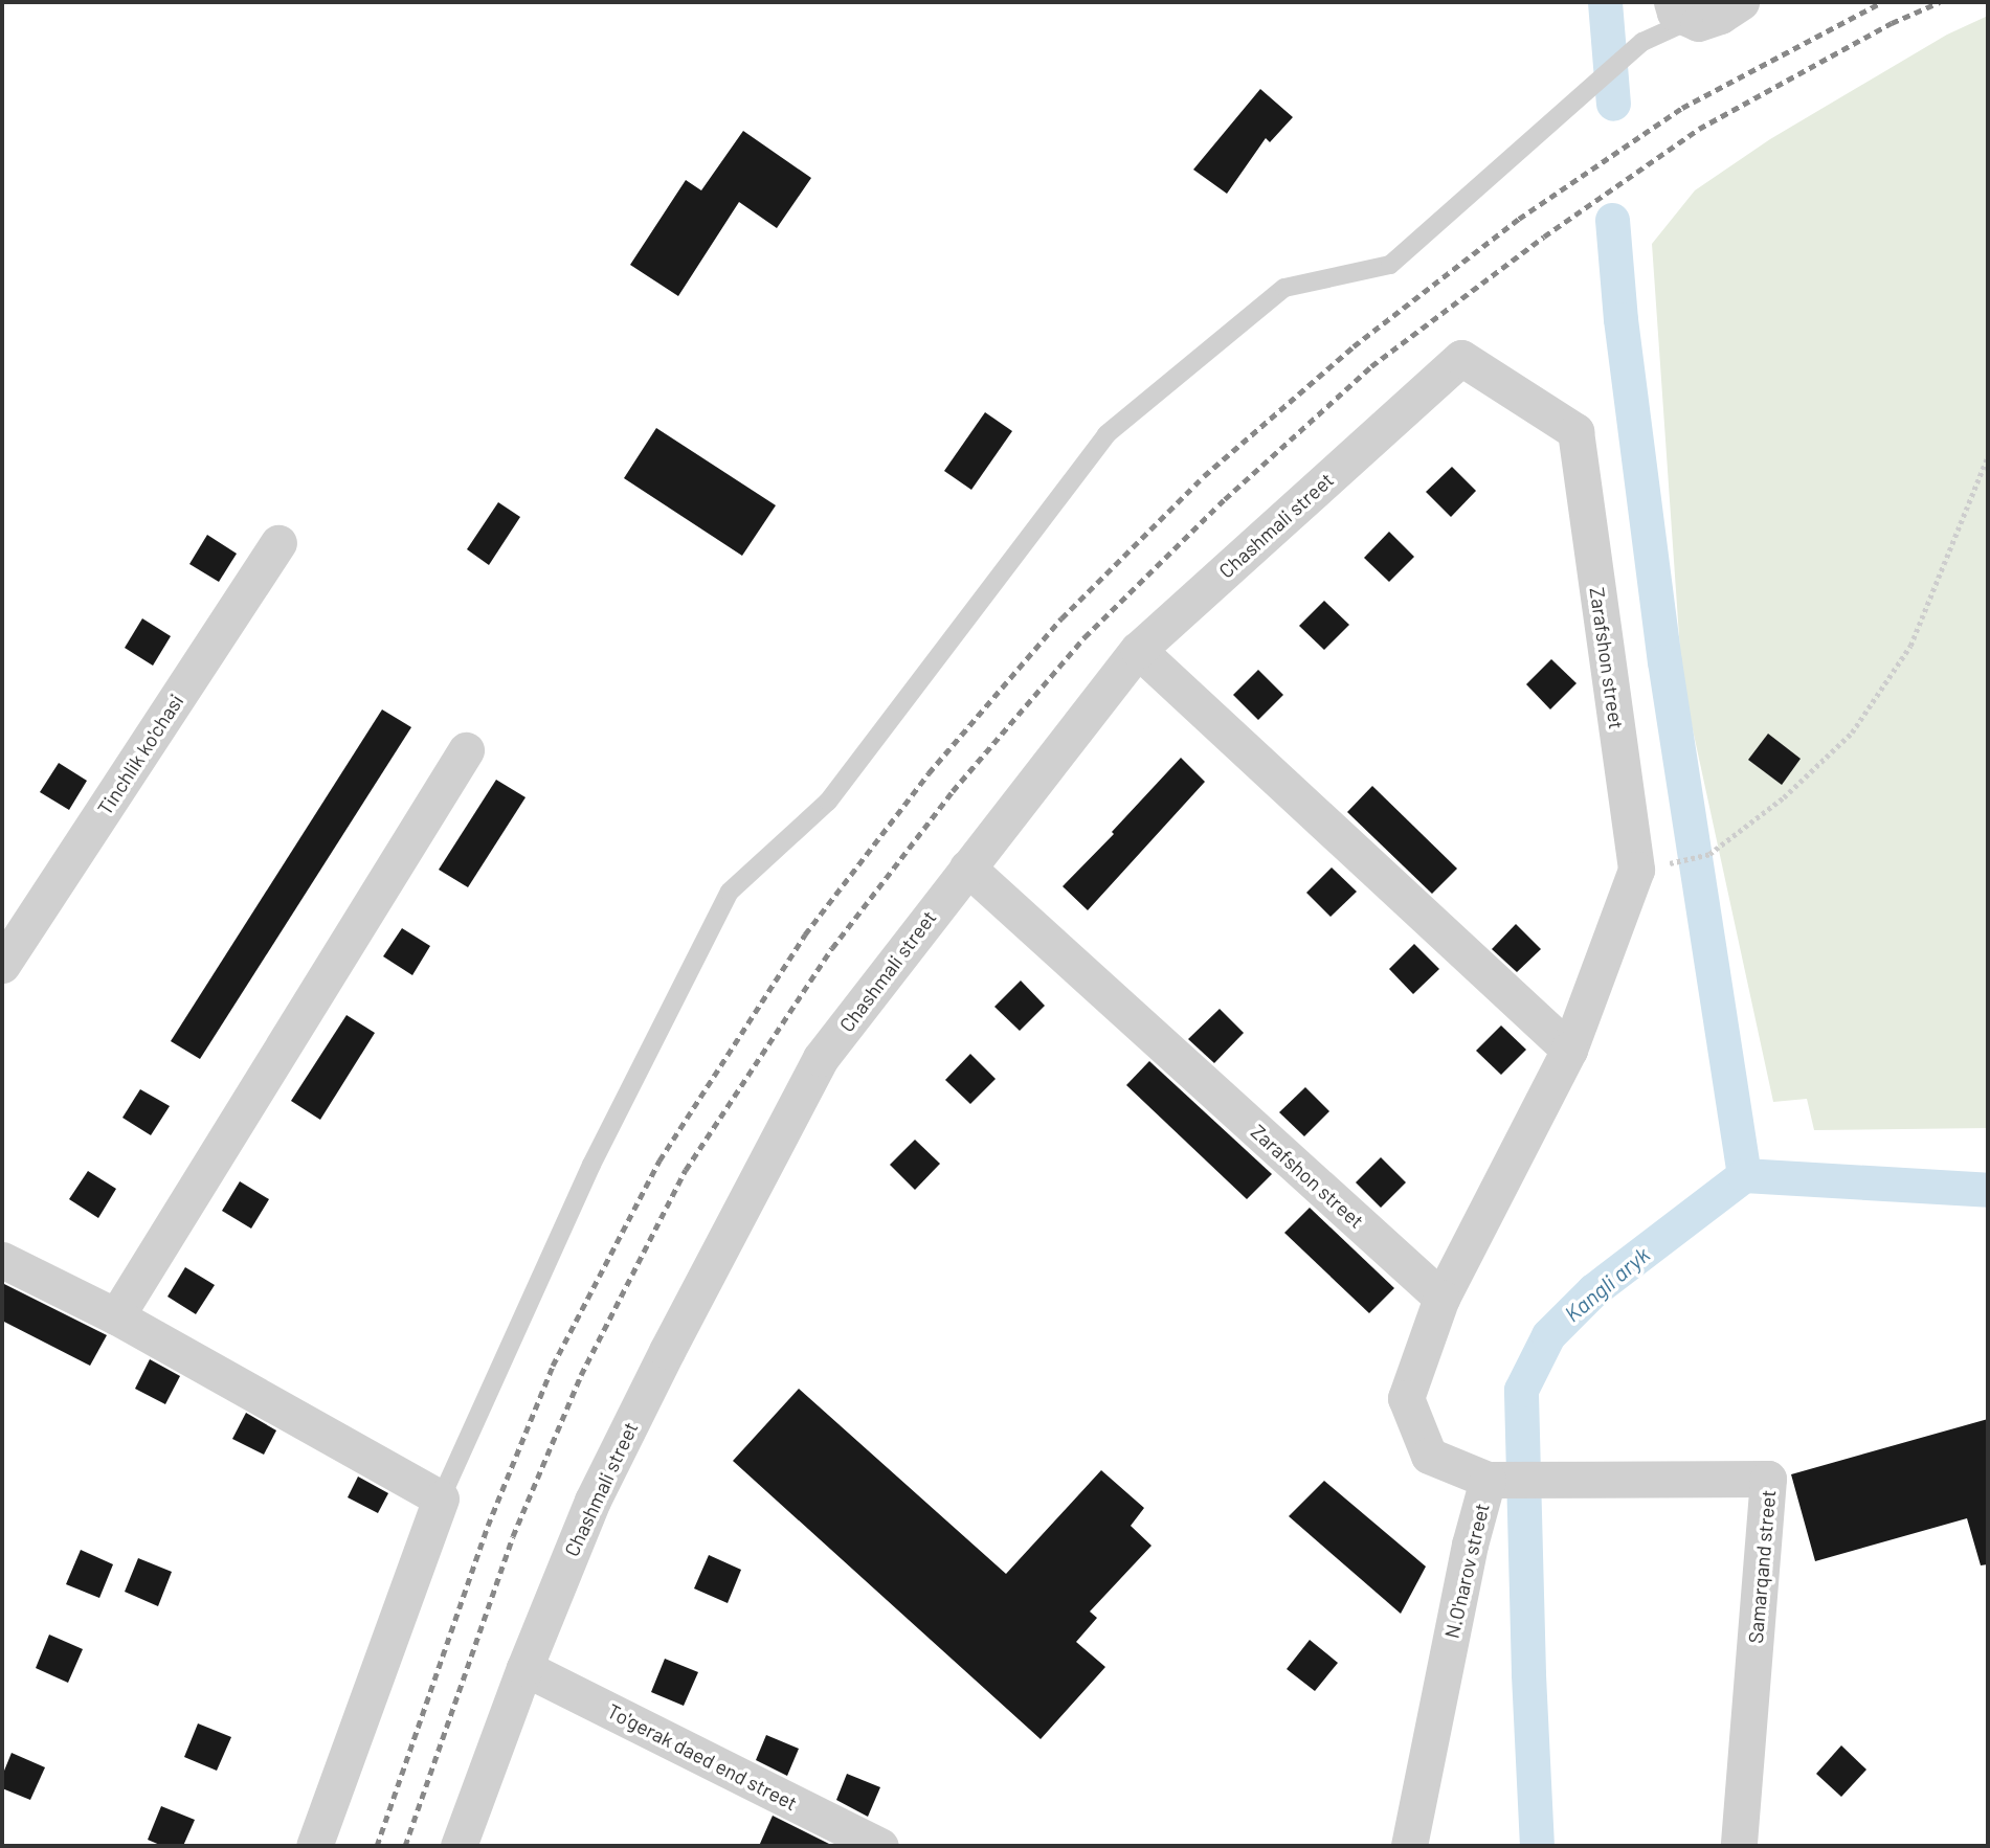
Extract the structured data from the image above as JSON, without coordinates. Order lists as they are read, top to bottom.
{
  "streets": {
    "street": [
      "Chashmali street",
      "Zarafshon street",
      "Tinchlik ko'chasi",
      "Samarqand street",
      "N.O'narov street",
      "To'gerak daed end street"
    ]
  },
  "crossings": [
    ["Chashmali street", "Zarafshon street"],
    ["Chashmali street", "To'gerak daed end street"],
    ["Zarafshon street", "N.O'narov street"],
    ["Samarqand street", "N.O'narov street"]
  ],
  "water": ["Kangli aryk"]
}
